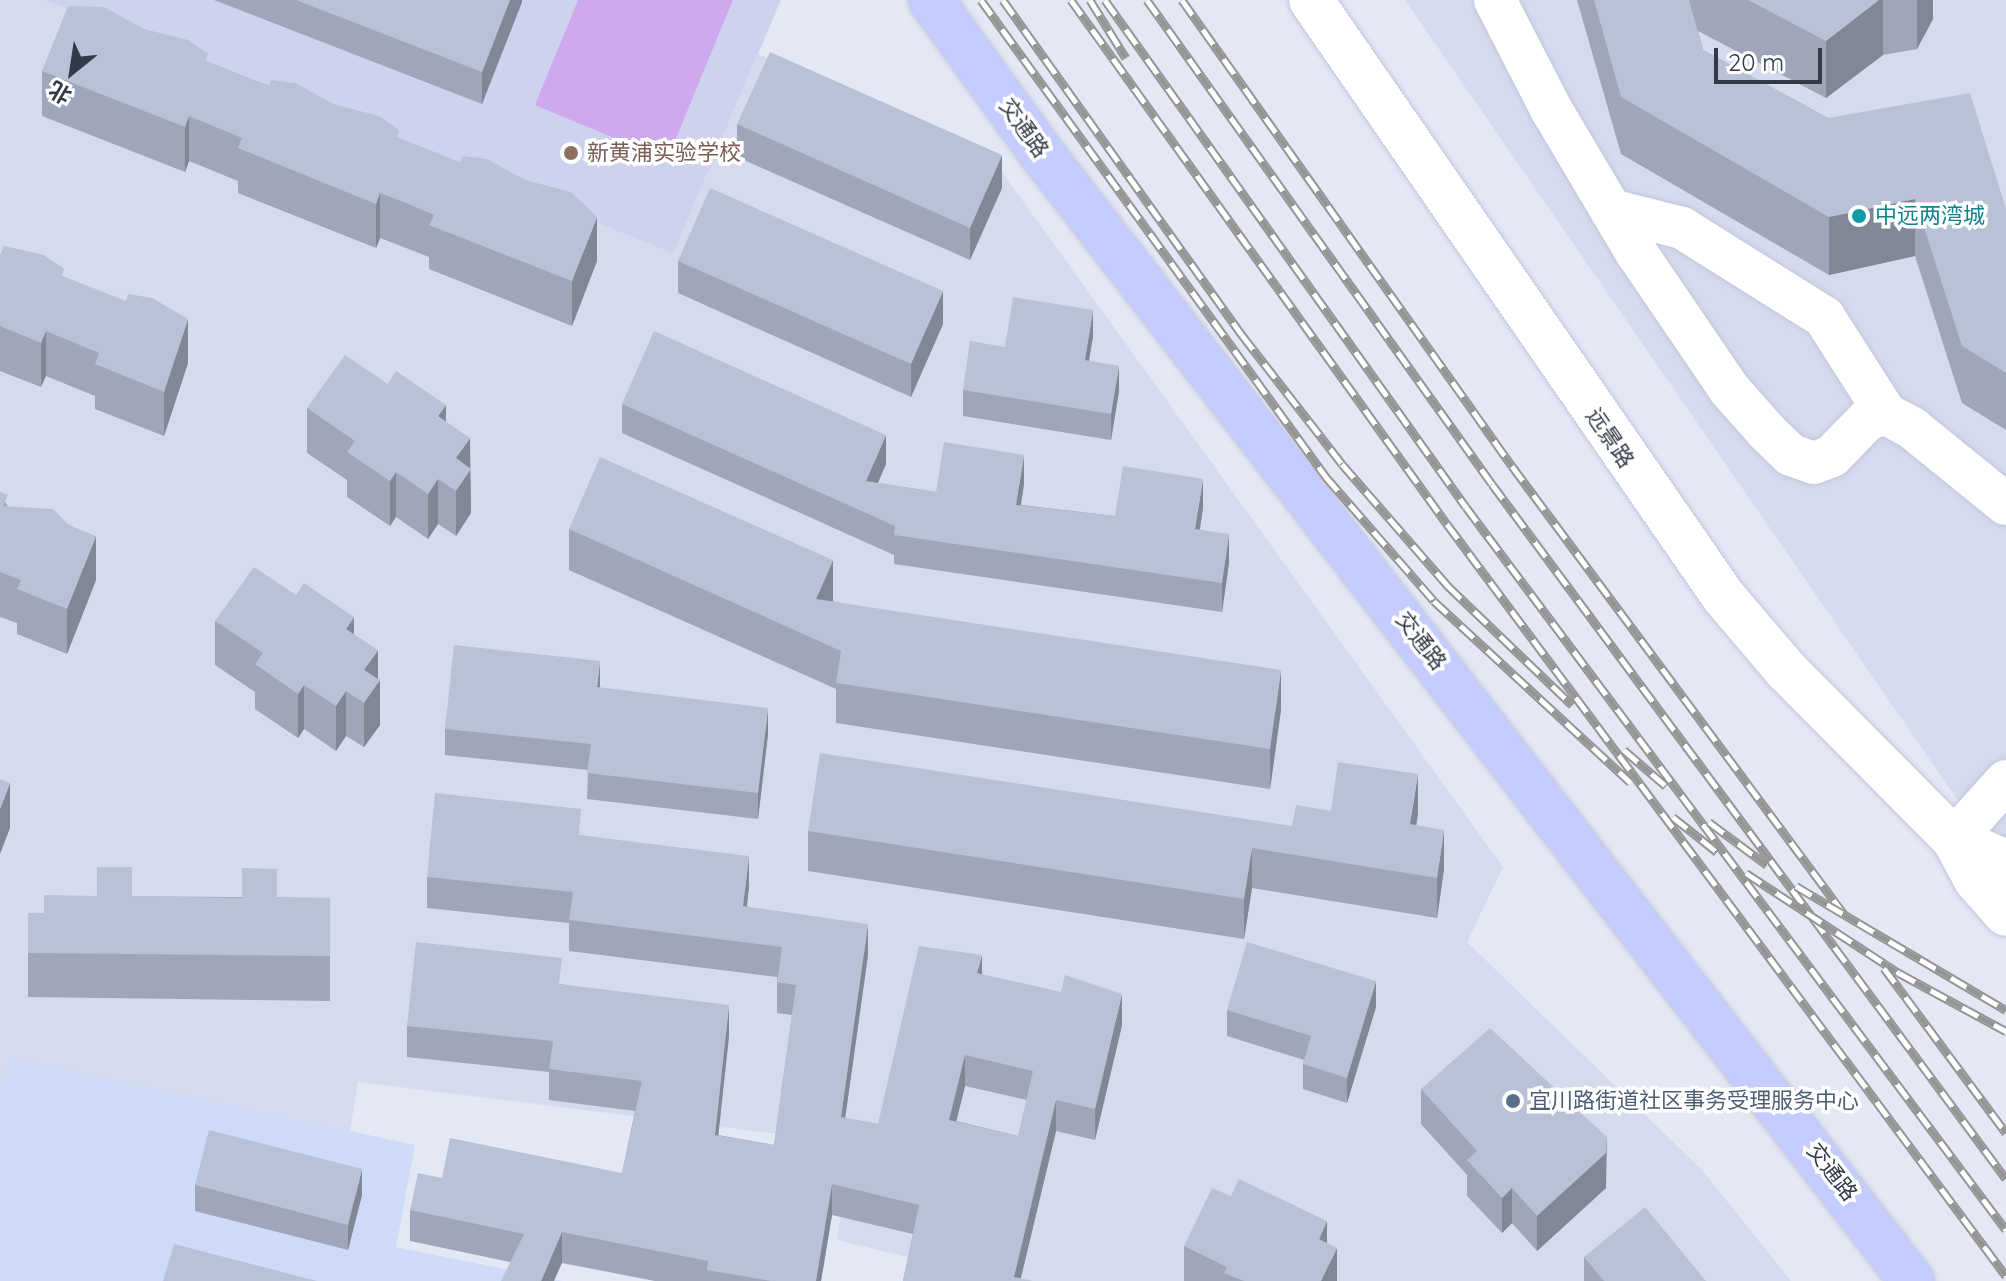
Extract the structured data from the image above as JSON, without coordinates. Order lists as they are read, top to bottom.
{
  "streets": {
    "main road": ["交通路"],
    "street": ["远景路"]
  },
  "places": ["新黄浦实验学校", "中远两湾城", "宜川路街道社区事务受理服务中心"],
  "scale_bar": "20 m",
  "north": "bottom left"
}
